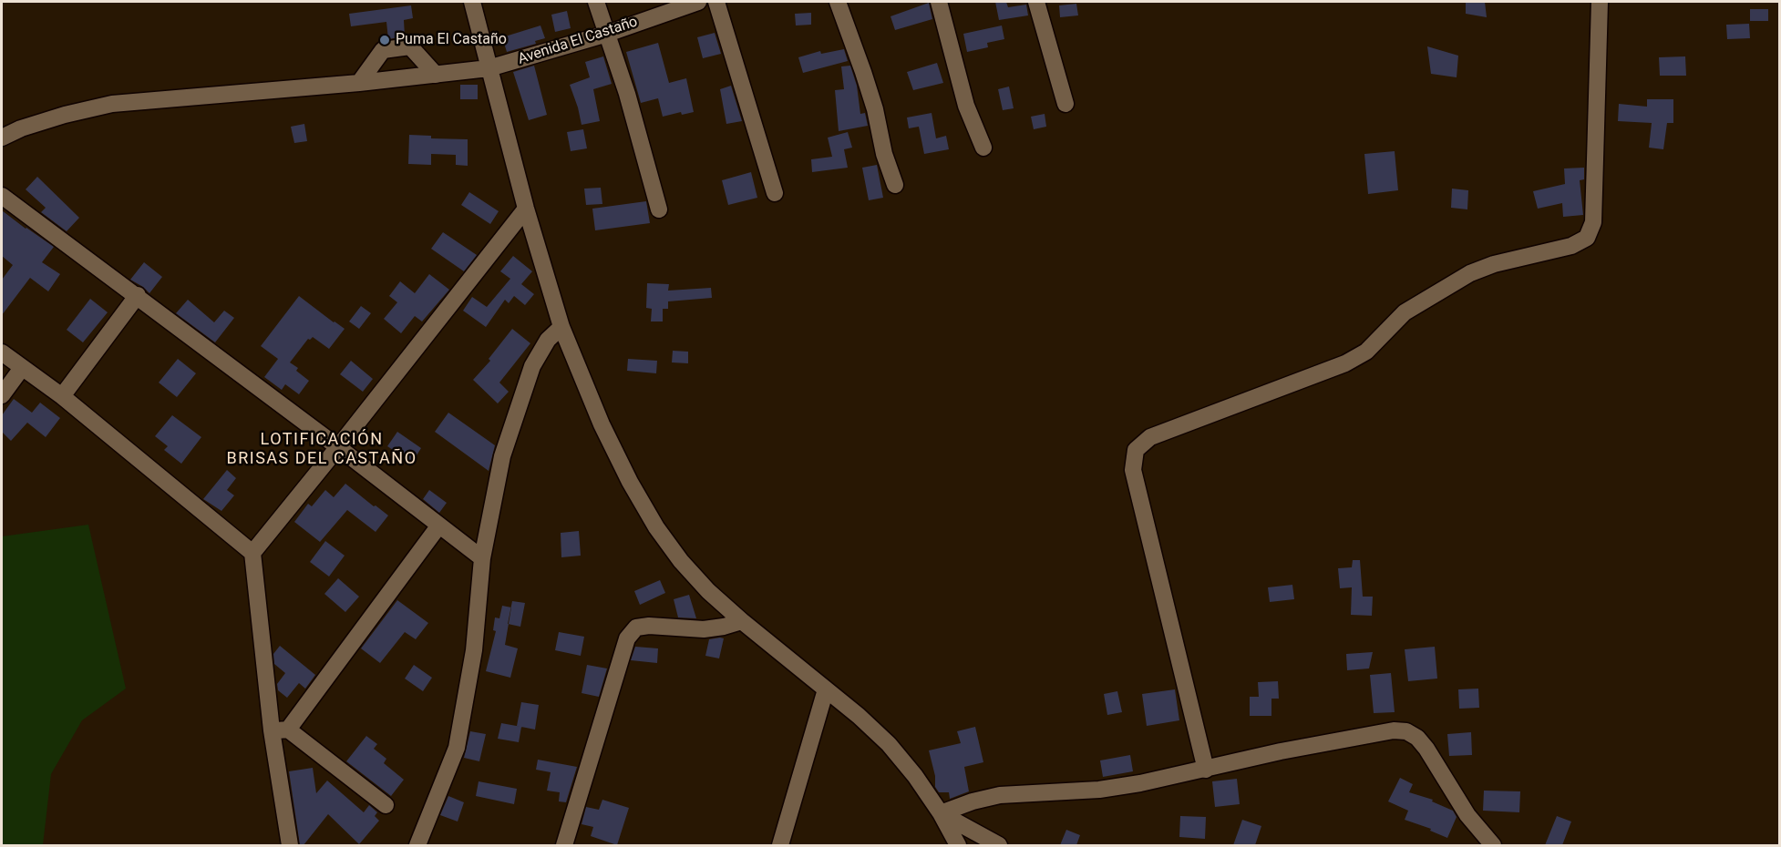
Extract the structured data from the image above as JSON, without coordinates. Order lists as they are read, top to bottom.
{
  "streets": {
    "street": ["Avenida El Castaño"]
  },
  "districts": ["LOTIFICACIÓN BRISAS DEL CASTAÑO"],
  "places": ["Puma El Castaño"]
}
